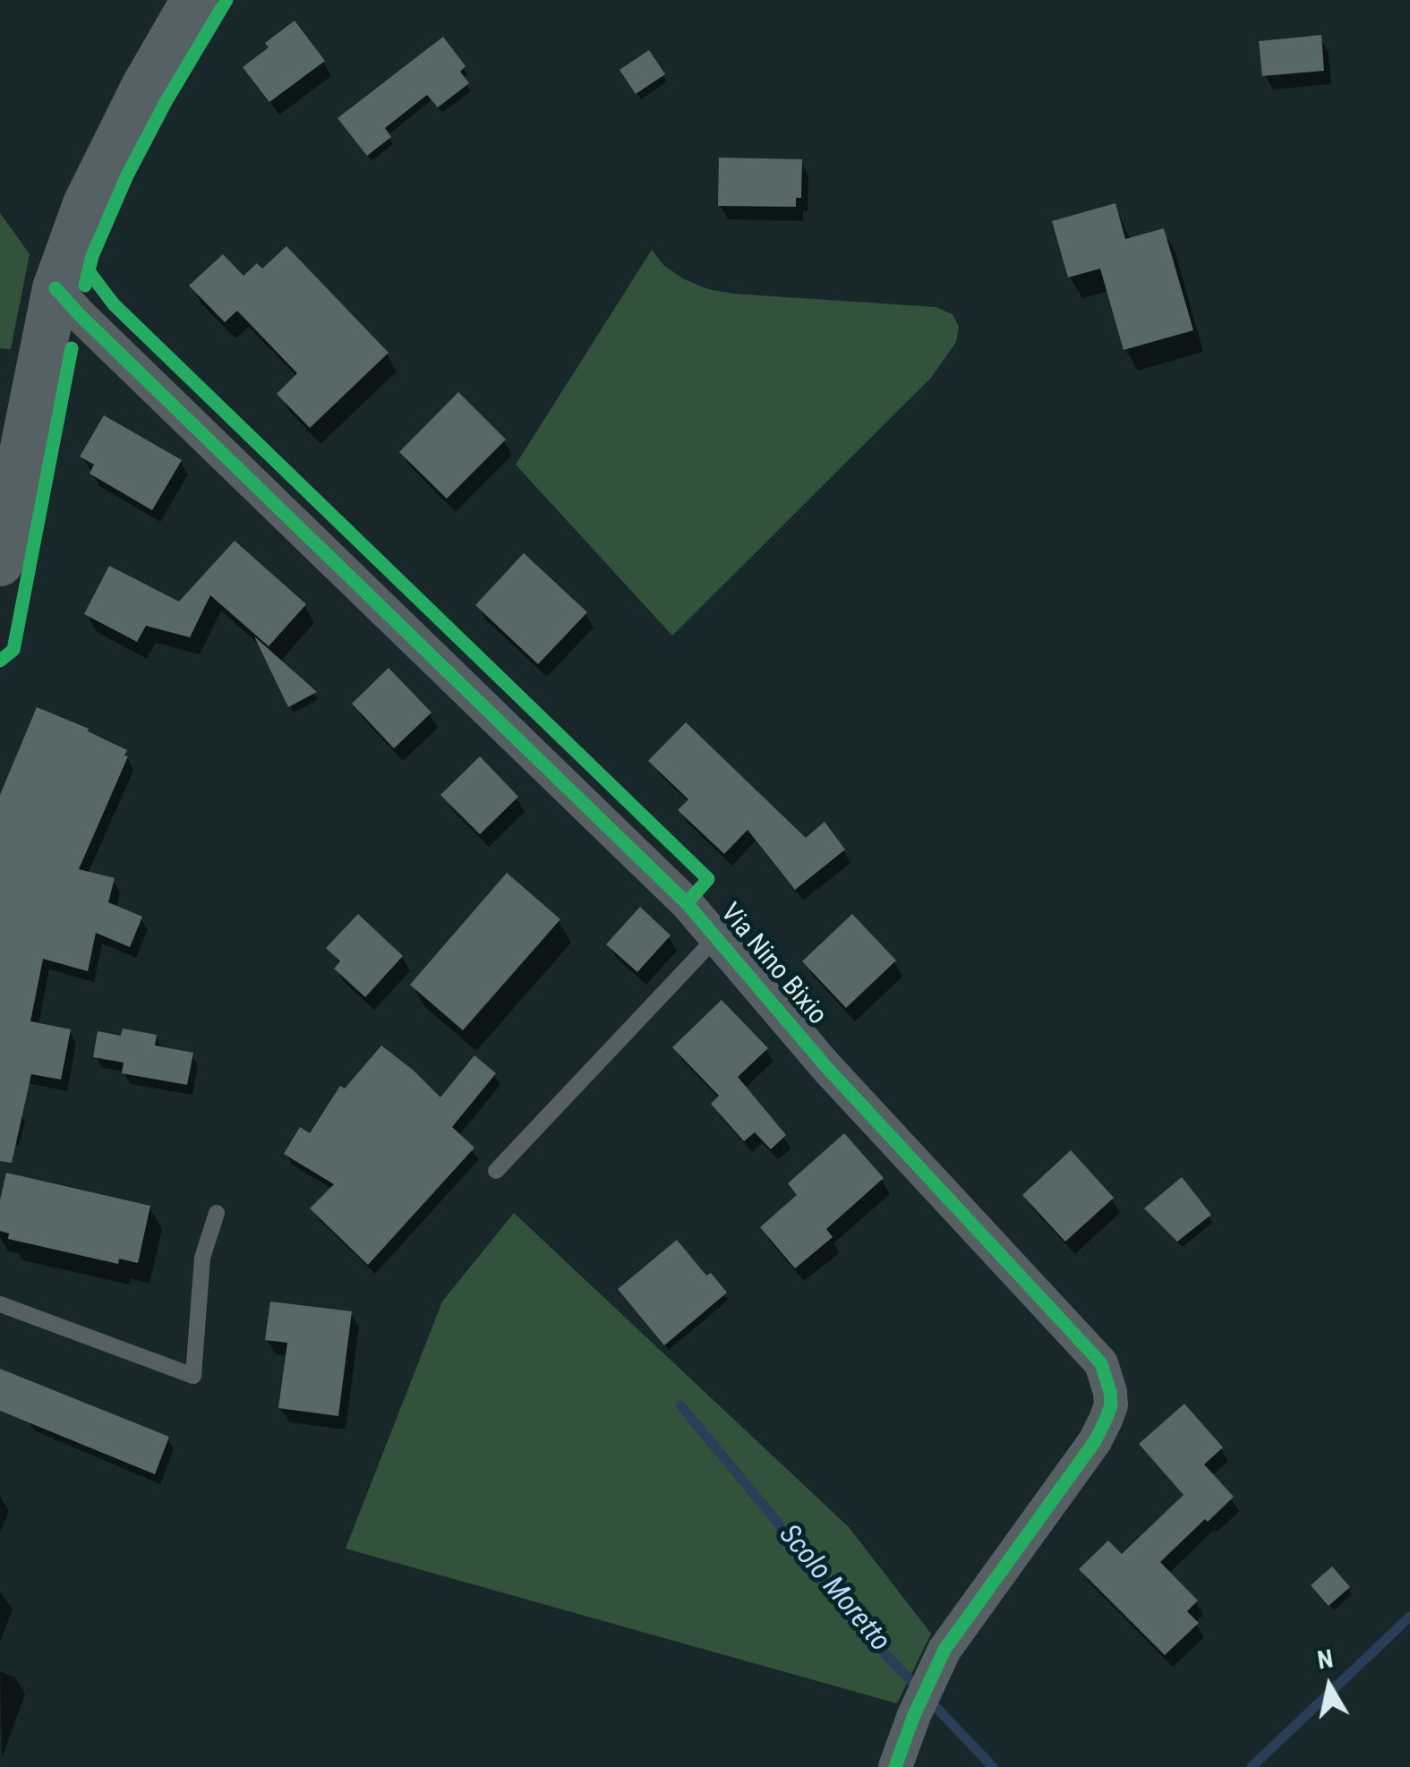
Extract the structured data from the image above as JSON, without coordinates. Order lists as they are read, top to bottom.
{
  "streets": {
    "street": ["Via Nino Bixio"]
  },
  "water": ["Scolo Moretto"],
  "north": "top"
}
